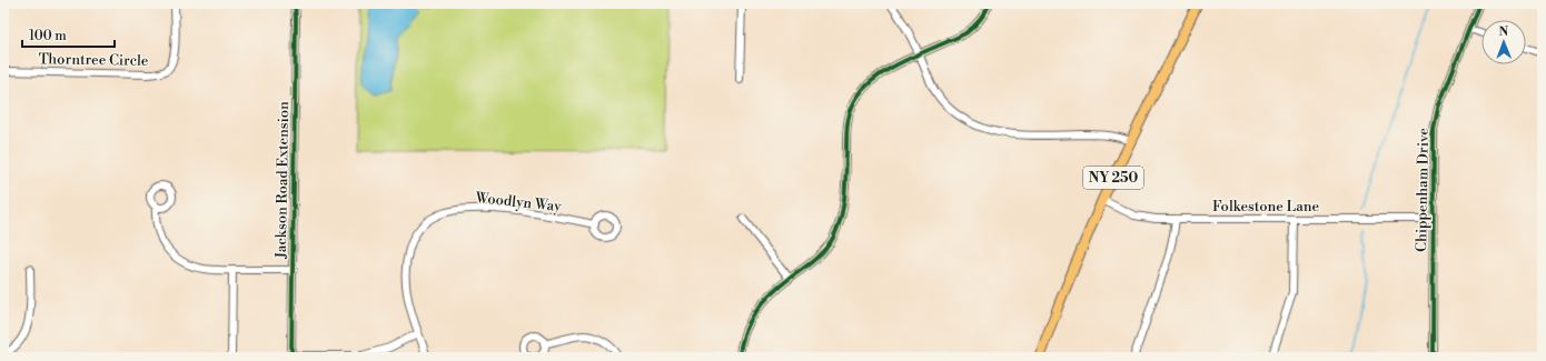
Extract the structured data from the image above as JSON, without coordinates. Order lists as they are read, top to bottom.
{
  "streets": {
    "main road": ["NY 250"],
    "street": [
      "Thorntree Circle",
      "Jackson Road Extension",
      "Chippenham Drive",
      "Woodlyn Way",
      "Folkestone Lane"
    ]
  },
  "crossings": [
    ["NY 250", "Folkestone Lane"],
    ["Chippenham Drive", "Folkestone Lane"]
  ],
  "scale_bar": "100 m",
  "north": "top"
}
